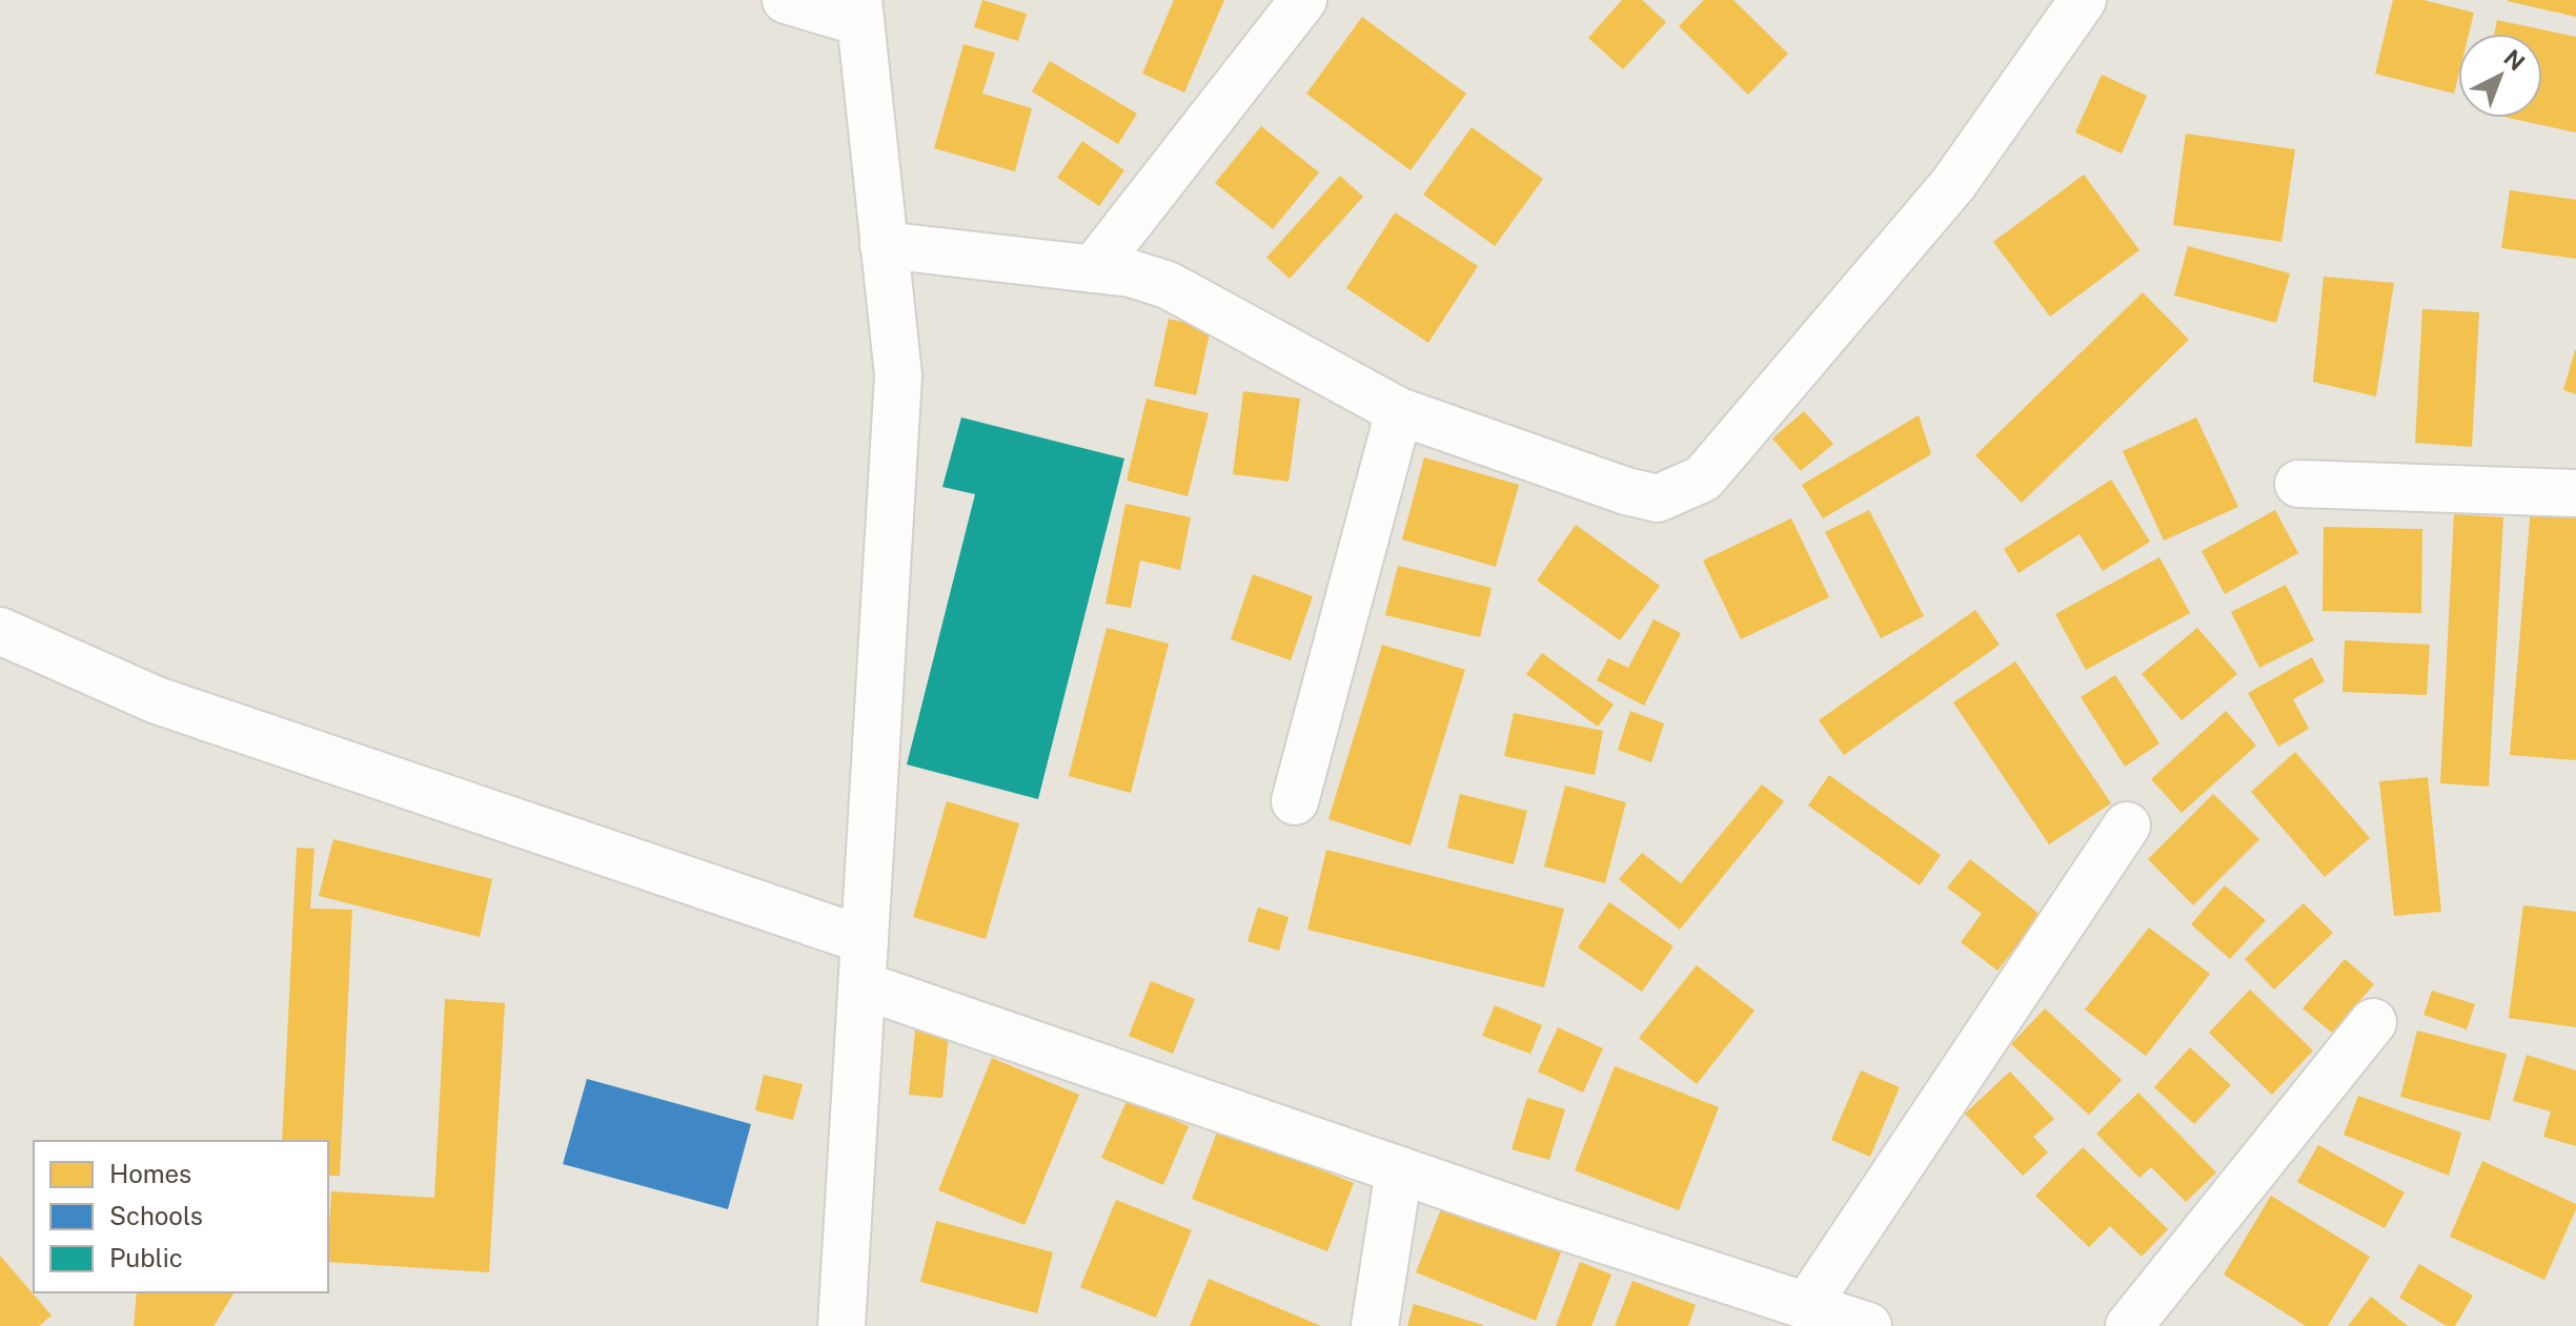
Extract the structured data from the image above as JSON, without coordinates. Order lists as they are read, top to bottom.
{
  "legend": ["Homes", "Schools", "Public"],
  "north": "top right"
}
